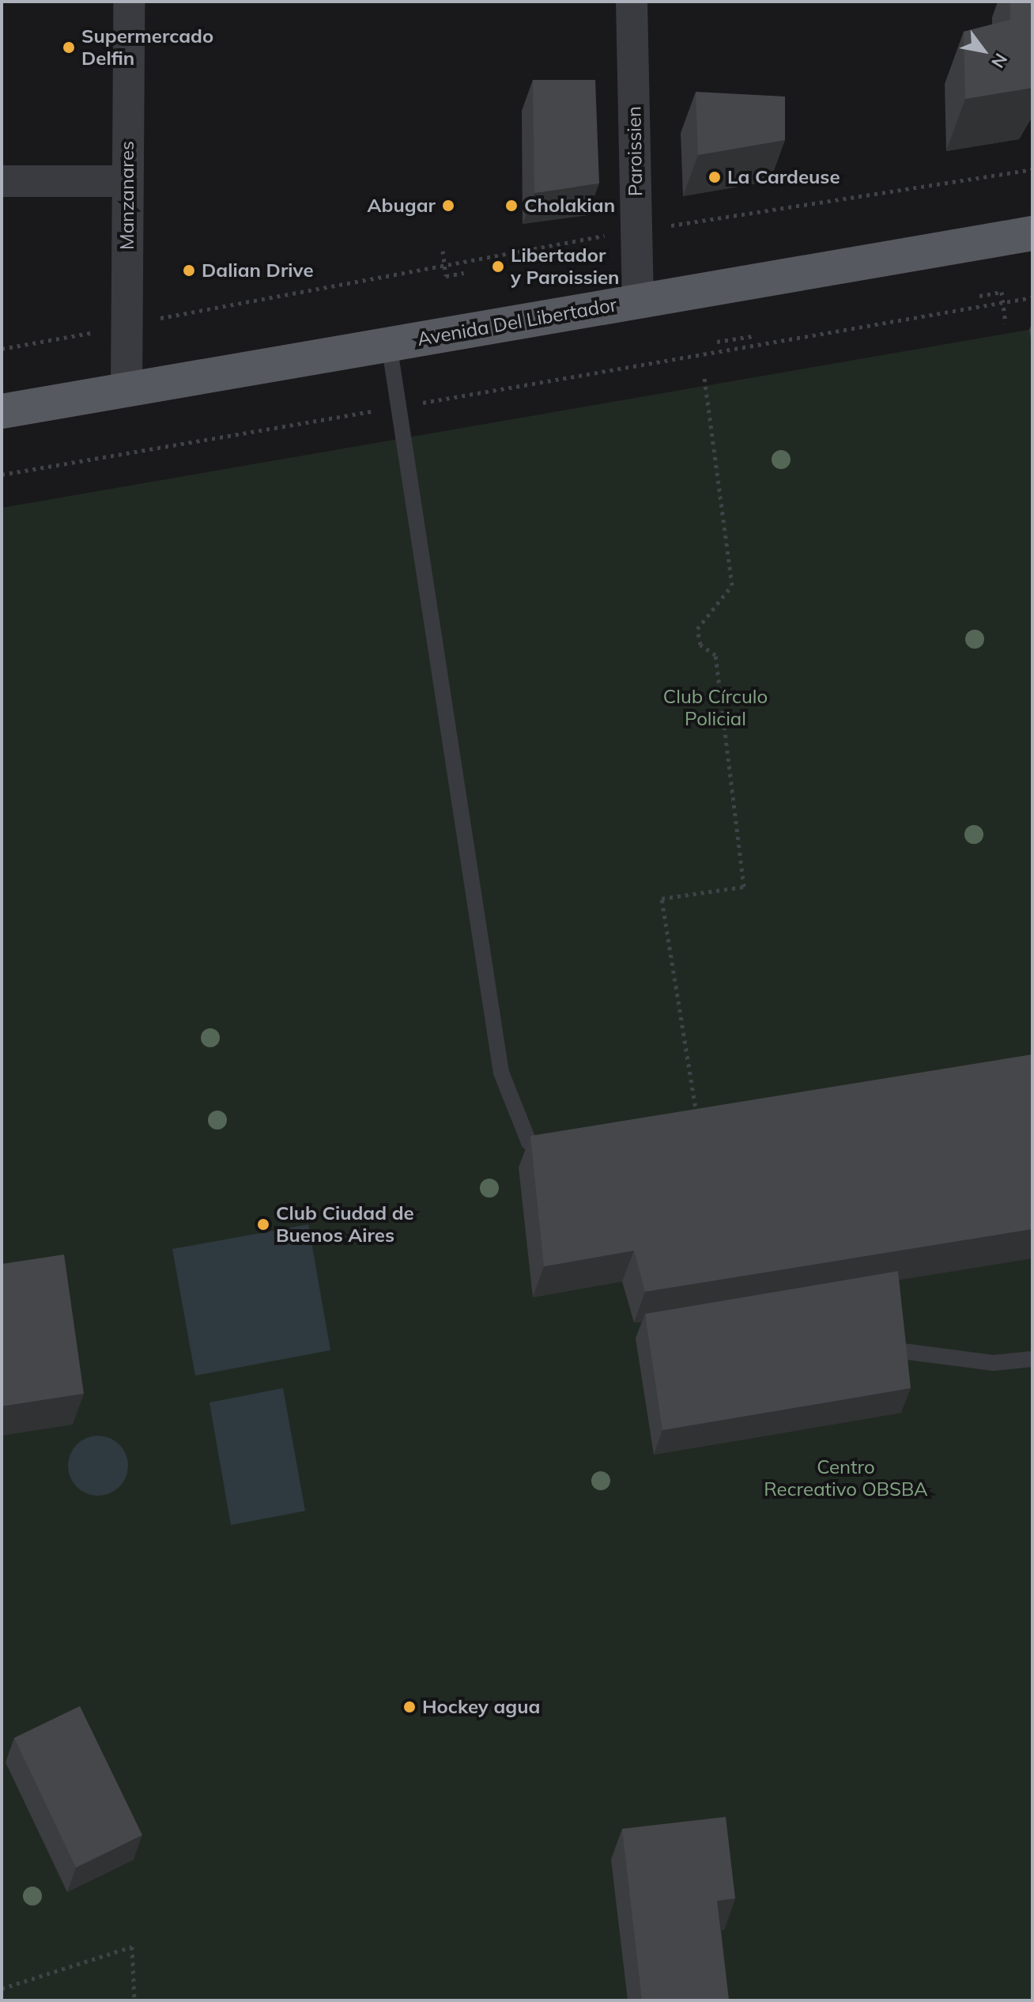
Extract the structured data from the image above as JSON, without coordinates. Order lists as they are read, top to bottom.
{
  "streets": {
    "main road": ["Avenida Del Libertador"],
    "street": ["Paroissien", "Manzanares"]
  },
  "crossings": [
    ["Paroissien", "Avenida Del Libertador"],
    ["Manzanares", "Avenida Del Libertador"]
  ],
  "parks": ["Club Círculo Policial", "Centro Recreativo OBSBA"],
  "places": [
    "Supermercado Delfin",
    "La Cardeuse",
    "Abugar",
    "Cholakian",
    "Libertador y Paroissien",
    "Dalian Drive",
    "Club Ciudad de Buenos Aires",
    "Hockey agua"
  ],
  "north": "bottom right"
}
